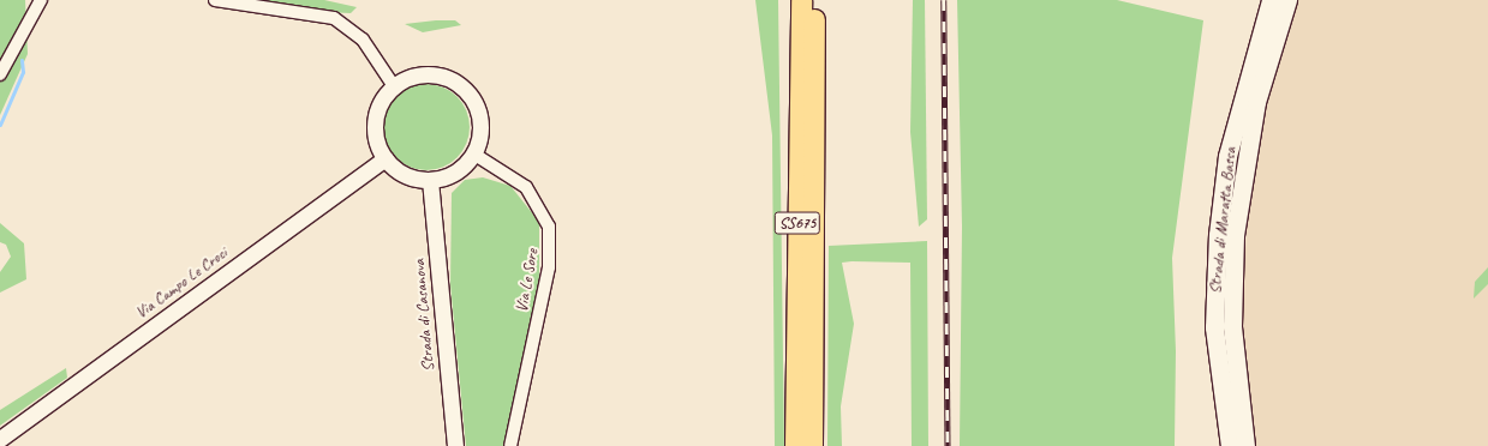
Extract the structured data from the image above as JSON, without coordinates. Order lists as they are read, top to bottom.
{
  "streets": {
    "highway": ["SS675"],
    "main road": ["Strada di Maratta Bassa"],
    "street": ["Via Le Sore", "Via Campo Le Croci", "Strada di Casanova"]
  },
  "crossings": [
    ["Via Le Sore", "Via Campo Le Croci"],
    ["Via Le Sore", "Strada di Casanova"],
    ["Via Campo Le Croci", "Strada di Casanova"]
  ]
}
